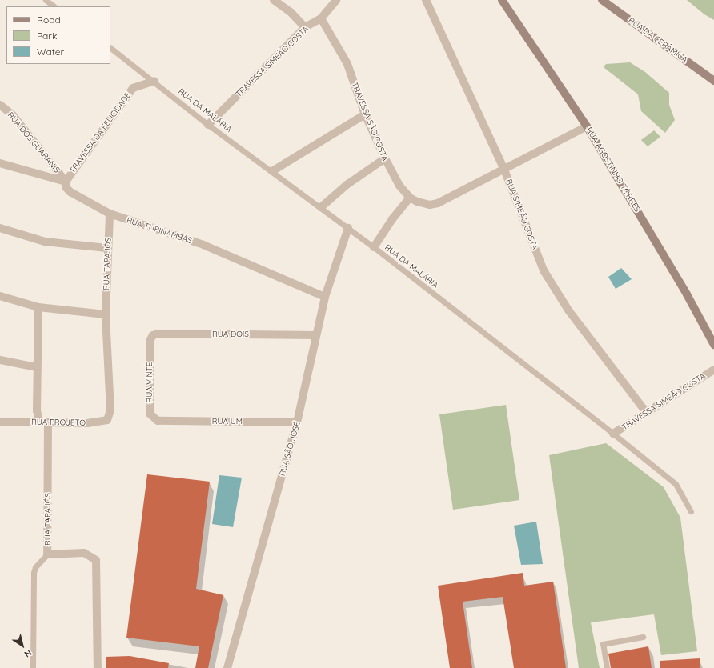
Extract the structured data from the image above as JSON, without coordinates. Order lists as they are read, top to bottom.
{
  "streets": {
    "street": [
      "RUA DA CERÂMICA",
      "TRAVESSA SIMEÃO COSTA",
      "TRAVESSA SÃO COSTA",
      "TRAVESSA DA FELICIDADE",
      "RUA DOS GUARANIS",
      "RUA AGOSTINHO TÔRRES",
      "RUA SIMEÃO COSTA",
      "RUA TUPINAMBÁS",
      "RUA TAPAJÓS",
      "RUA DOIS",
      "RUA VINTE",
      "RUA UM",
      "RUA PROJETO",
      "RUA SÃO JOSÉ"
    ],
    "lane": ["RUA DA MALÁRIA"]
  },
  "crossings": [
    ["TRAVESSA SIMEÃO COSTA", "RUA DA MALÁRIA"],
    ["TRAVESSA SIMEÃO COSTA", "TRAVESSA SÃO COSTA"],
    ["TRAVESSA SIMEÃO COSTA", "RUA SIMEÃO COSTA"],
    ["RUA DA MALÁRIA", "TRAVESSA DA FELICIDADE"],
    ["RUA DA MALÁRIA", "RUA SÃO JOSÉ"],
    ["TRAVESSA SÃO COSTA", "RUA AGOSTINHO TÔRRES"],
    ["TRAVESSA SÃO COSTA", "RUA SIMEÃO COSTA"],
    ["TRAVESSA DA FELICIDADE", "RUA DOS GUARANIS"],
    ["TRAVESSA DA FELICIDADE", "RUA TUPINAMBÁS"],
    ["RUA DOS GUARANIS", "RUA TUPINAMBÁS"],
    ["RUA TUPINAMBÁS", "RUA TAPAJÓS"],
    ["RUA TUPINAMBÁS", "RUA SÃO JOSÉ"],
    ["RUA TAPAJÓS", "RUA PROJETO"],
    ["RUA DOIS", "RUA VINTE"],
    ["RUA DOIS", "RUA SÃO JOSÉ"],
    ["RUA VINTE", "RUA UM"],
    ["RUA UM", "RUA SÃO JOSÉ"]
  ],
  "legend": ["Road", "Park", "Water"],
  "north": "bottom right"
}
